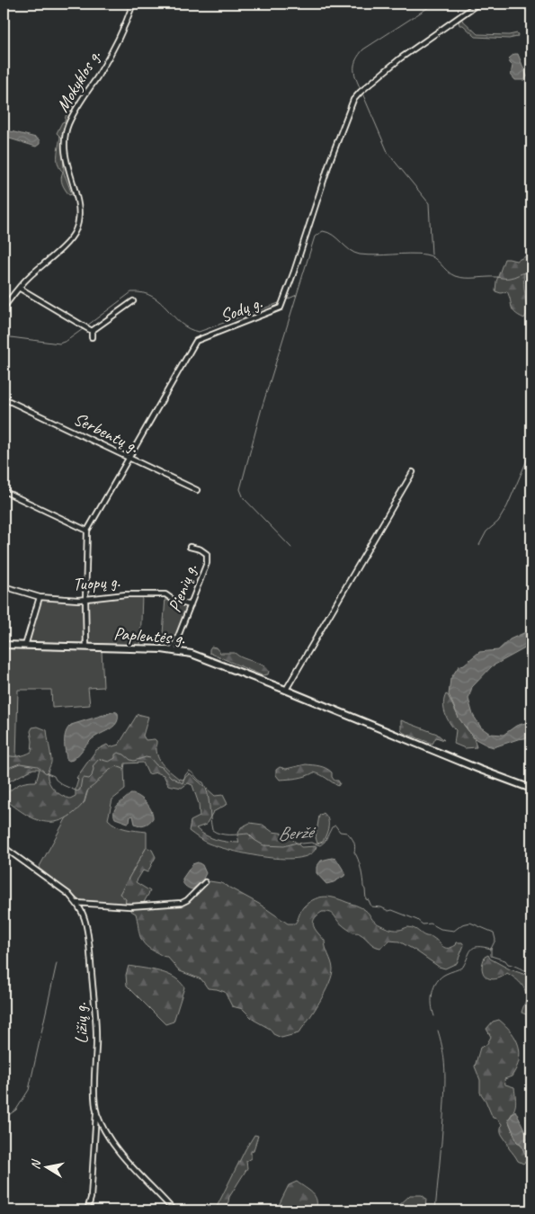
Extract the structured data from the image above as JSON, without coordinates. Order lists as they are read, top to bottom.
{
  "streets": {
    "main road": ["Paplentės g."],
    "street": [
      "Mokyklos g.",
      "Sodų g.",
      "Serbentų g.",
      "Tuopų g.",
      "Pienių g.",
      "Ližių g."
    ]
  },
  "crossings": [
    ["Sodų g.", "Serbentų g."],
    ["Sodų g.", "Tuopų g."],
    ["Sodų g.", "Paplentės g."],
    ["Tuopų g.", "Pienių g."],
    ["Pienių g.", "Paplentės g."]
  ],
  "water": ["Beržė"],
  "north": "left"
}
